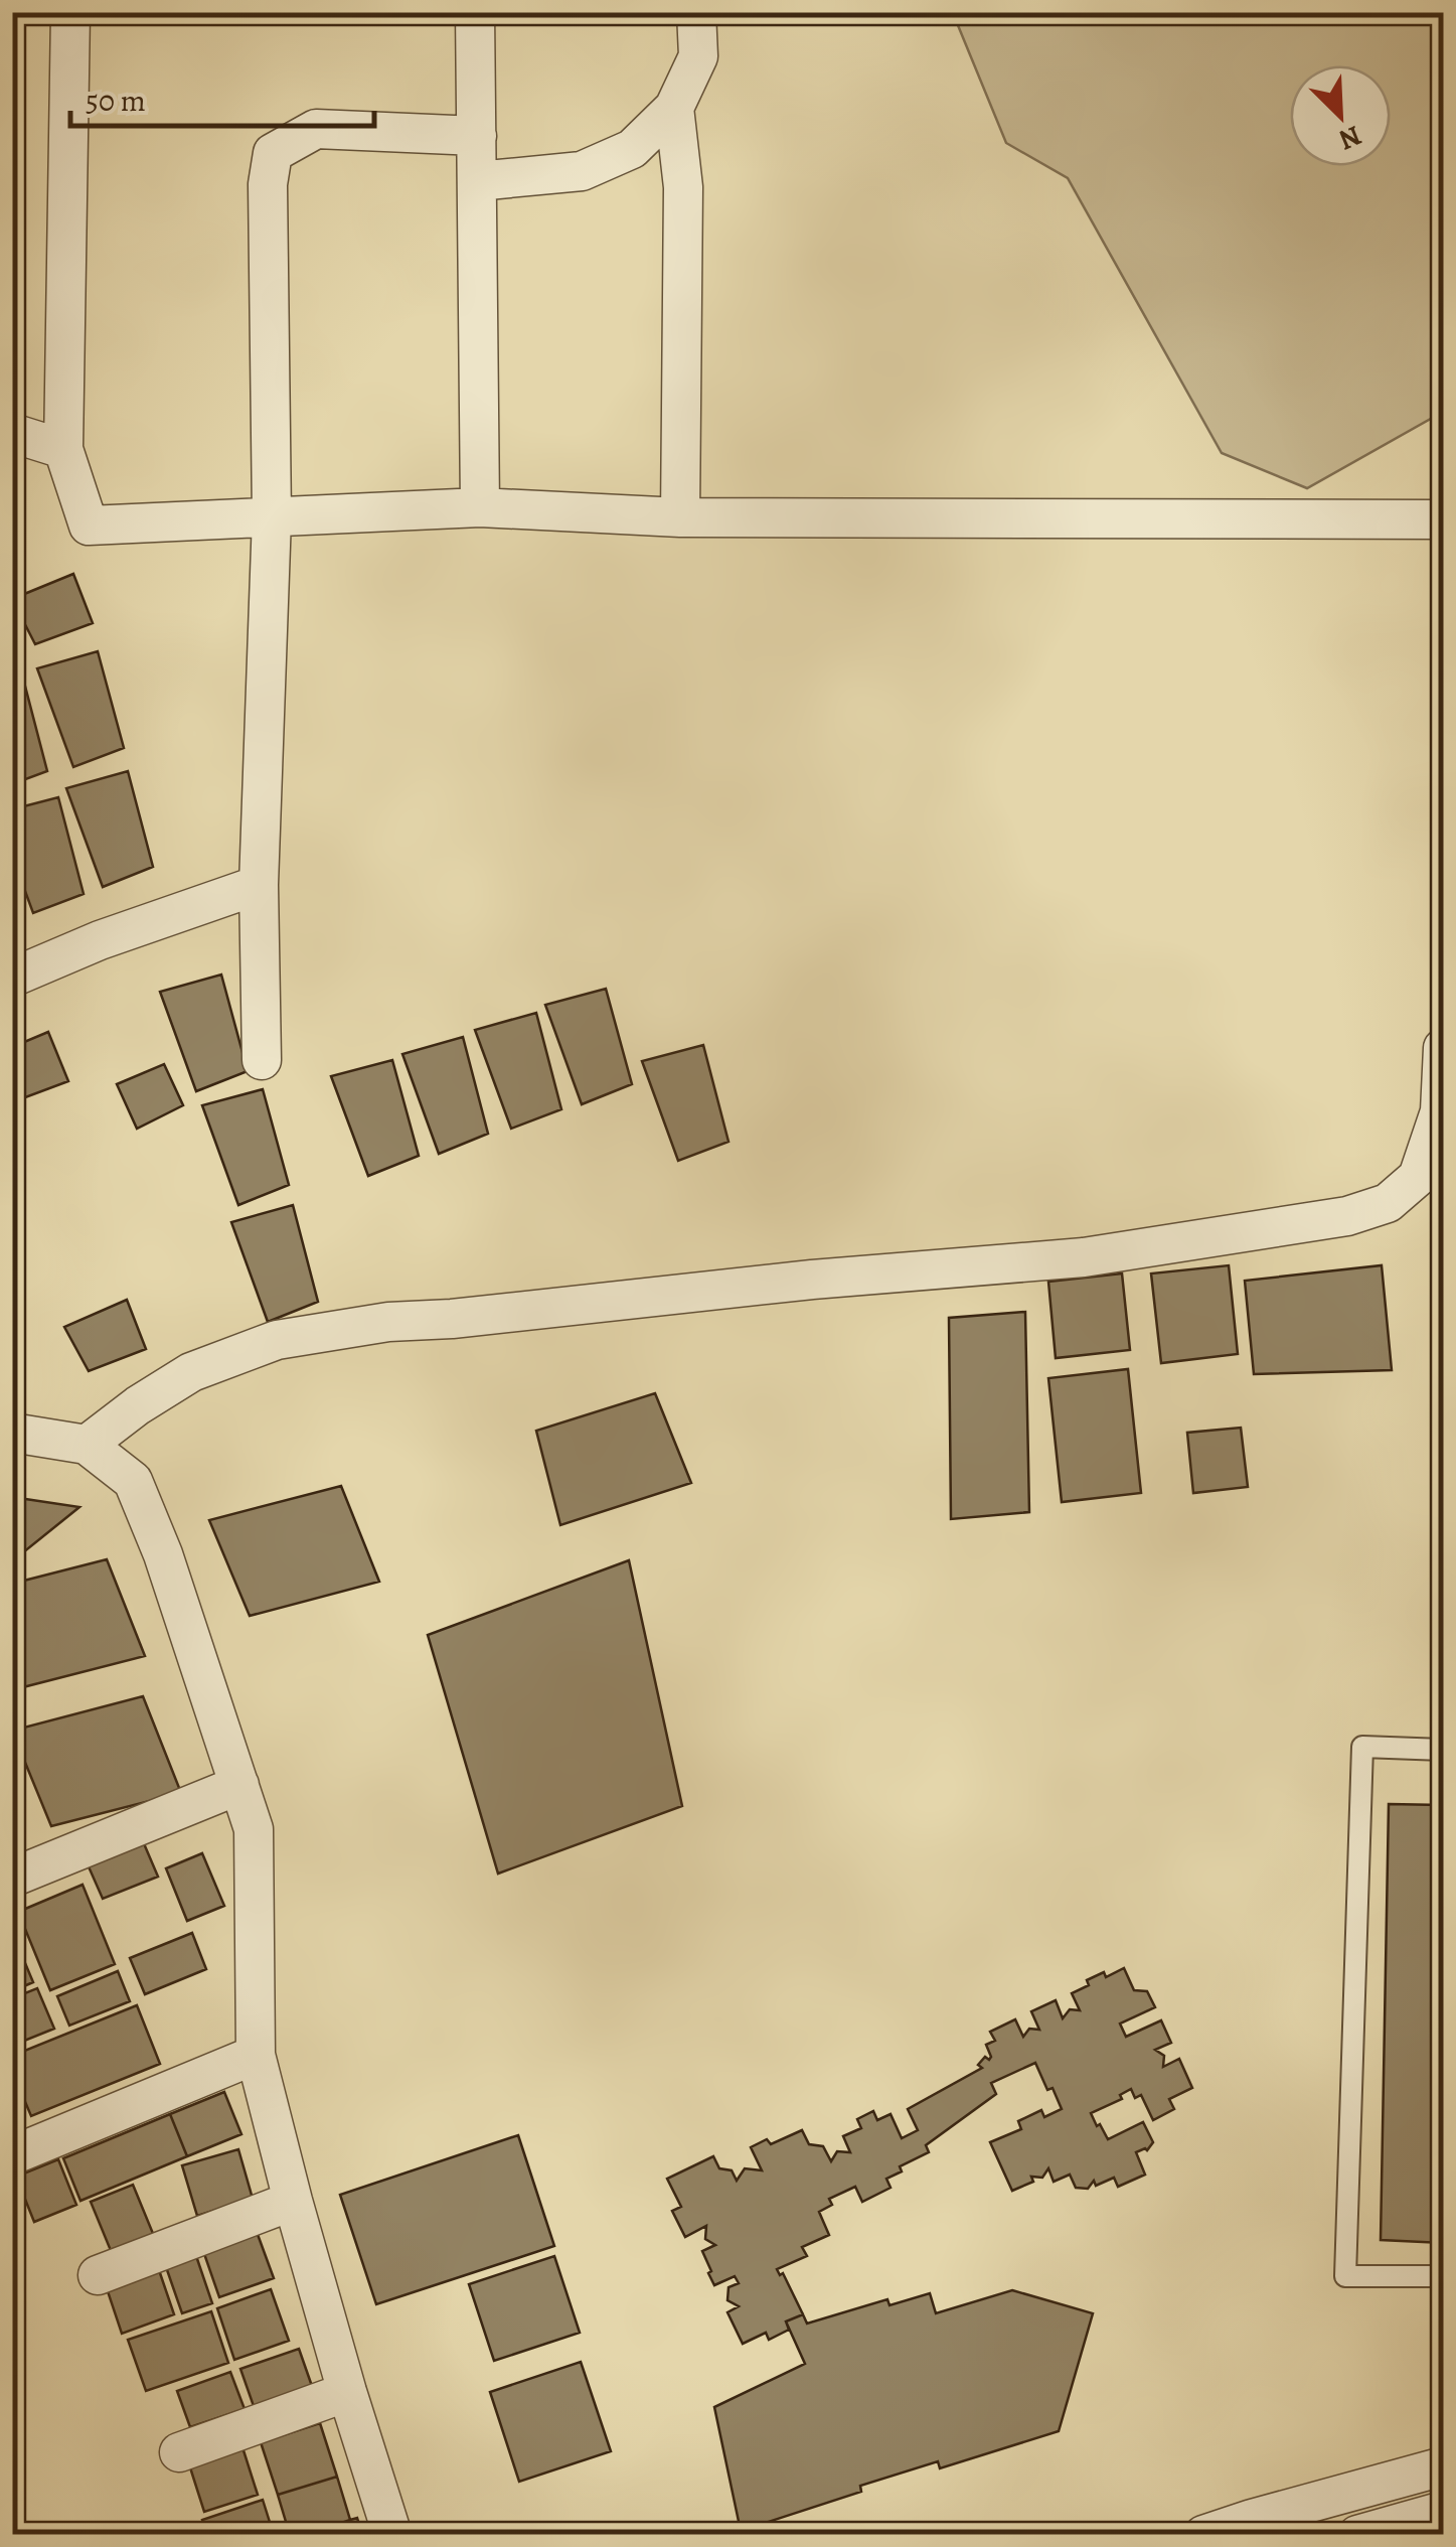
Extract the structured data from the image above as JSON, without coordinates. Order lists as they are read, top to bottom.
{
  "scale_bar": "50 m",
  "north": "bottom right"
}
